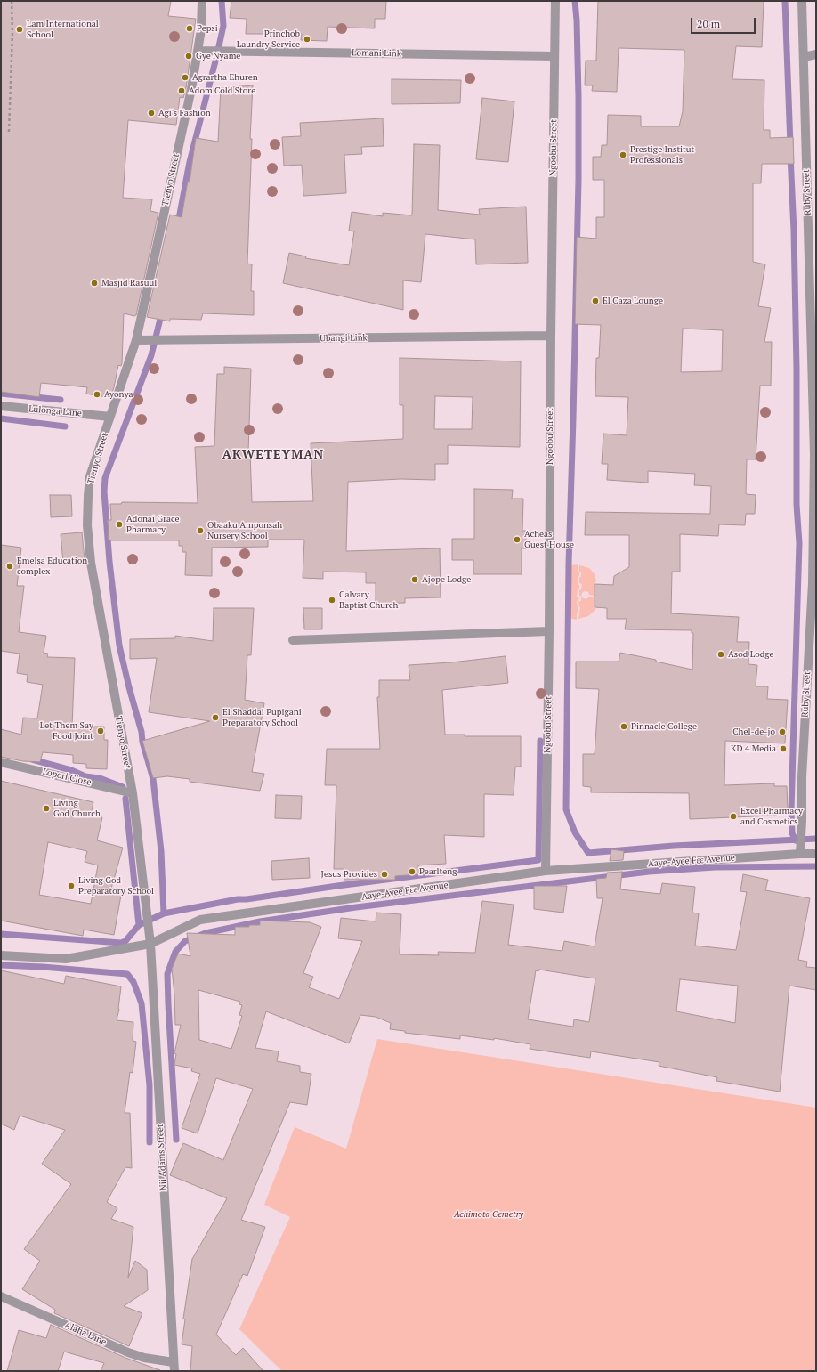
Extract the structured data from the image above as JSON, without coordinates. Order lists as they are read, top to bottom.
{
  "streets": {
    "street": [
      "Lomani Link",
      "Ngoobu Street",
      "Tienyo Street",
      "Ruby Street",
      "Ubangi Link",
      "Lulonga Lane",
      "Lopori Close",
      "Aaye-Ayee Fɛɛ Avenue",
      "Nii Adams Street",
      "Alafia Lane"
    ]
  },
  "crossings": [
    ["Lomani Link", "Ngoobu Street"],
    ["Lomani Link", "Tienyo Street"],
    ["Ngoobu Street", "Ubangi Link"],
    ["Ngoobu Street", "Aaye-Ayee Fɛɛ Avenue"],
    ["Tienyo Street", "Ubangi Link"],
    ["Tienyo Street", "Lulonga Lane"],
    ["Tienyo Street", "Lopori Close"],
    ["Tienyo Street", "Aaye-Ayee Fɛɛ Avenue"],
    ["Tienyo Street", "Nii Adams Street"],
    ["Ruby Street", "Aaye-Ayee Fɛɛ Avenue"],
    ["Aaye-Ayee Fɛɛ Avenue", "Nii Adams Street"],
    ["Nii Adams Street", "Alafia Lane"]
  ],
  "districts": ["AKWETEYMAN"],
  "parks": ["Achimota Cemetry"],
  "places": [
    "Pepsi",
    "Lam International School",
    "Princhob Laundry Service",
    "Gye Nyame",
    "Agrartha Ehuren",
    "Adom Cold Store",
    "Agi's Fashion",
    "Prestige Institut Professionals",
    "Masjid Rasuul",
    "El Caza Lounge",
    "Ayonya",
    "Adonai Grace Pharmacy",
    "Obaaku Amponsah Nursery School",
    "Acheas Guest House",
    "Emelsa Education complex",
    "Ajope Lodge",
    "Calvary Baptist Church",
    "Asod Lodge",
    "El Shaddai Pupigani Preparatory School",
    "Pinnacle College",
    "Let Them Say Food Joint",
    "Chel-de-jo",
    "KD 4 Media",
    "Living God Church",
    "Excel Pharmacy and Cosmetics",
    "Pearlteng",
    "Jesus Provides",
    "Living God Preparatory School"
  ],
  "scale_bar": "20 m"
}
